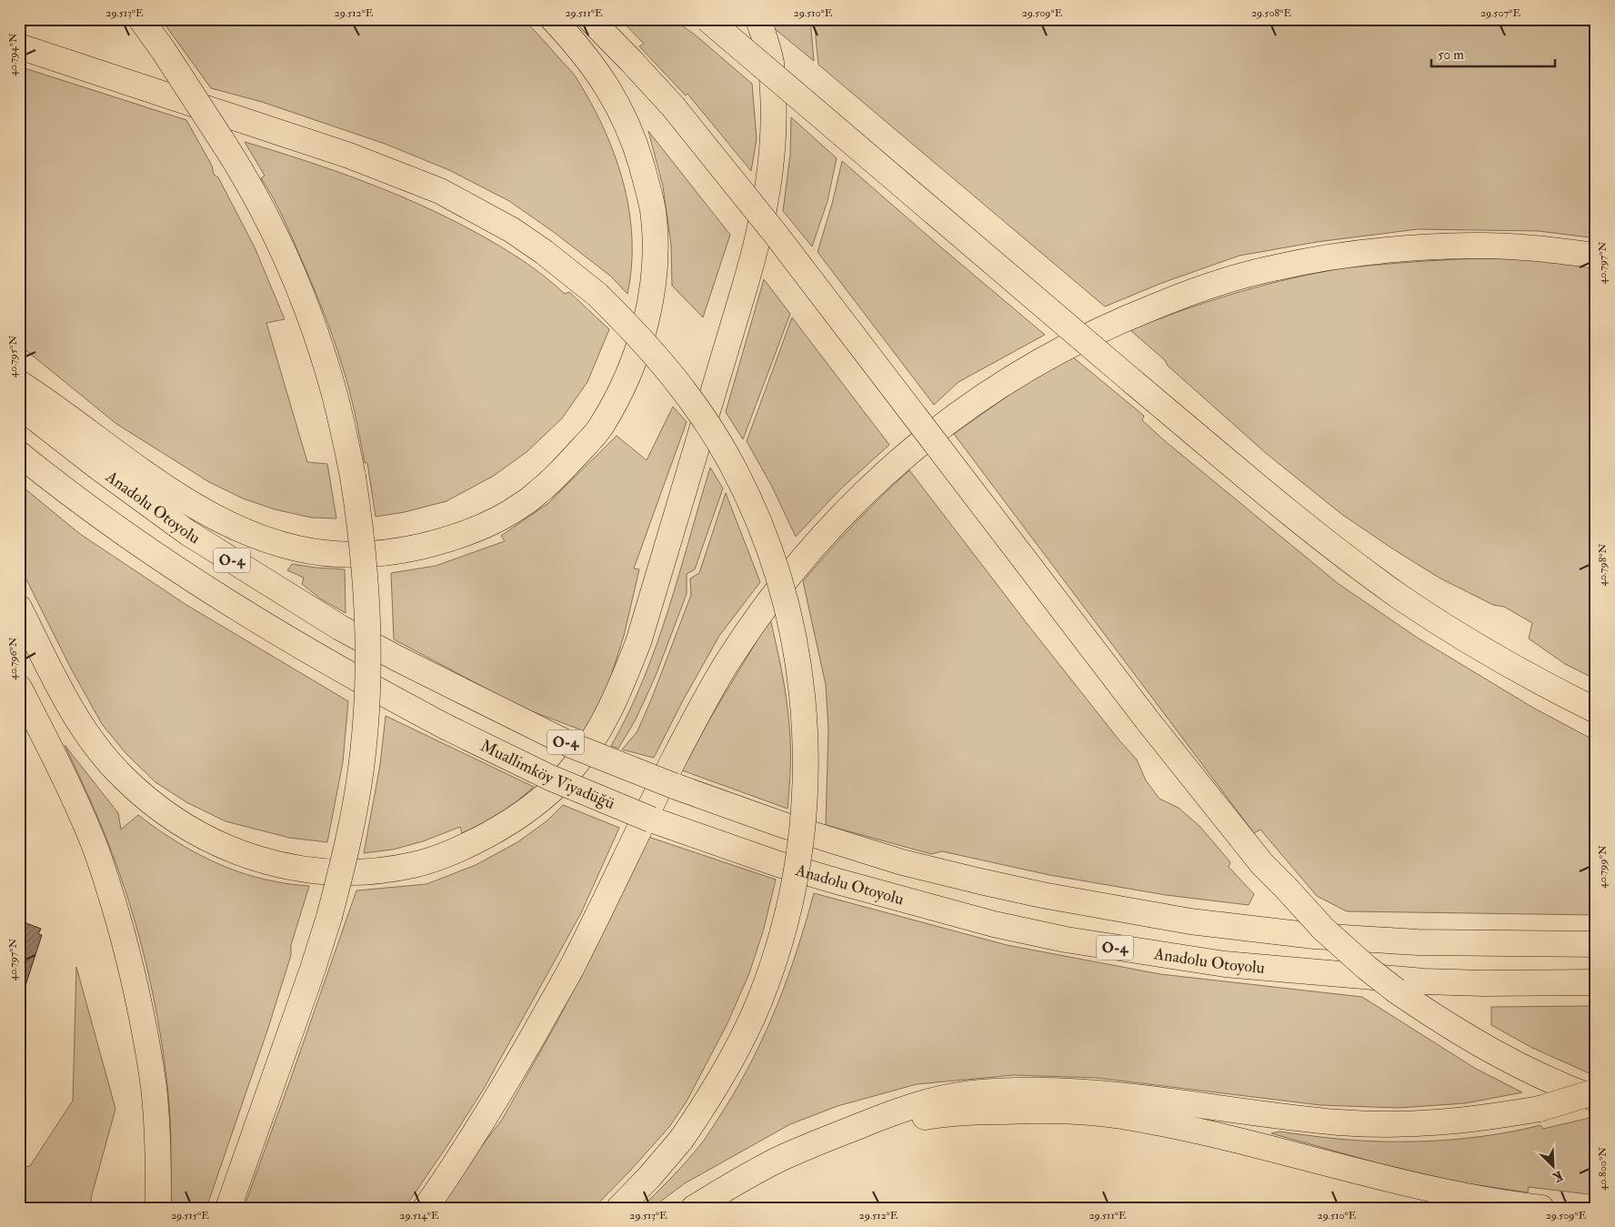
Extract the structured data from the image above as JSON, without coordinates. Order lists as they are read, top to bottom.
{
  "streets": {
    "highway": ["Anadolu Otoyolu", "O-4", "Muallimköy Viyadüğü"]
  },
  "crossings": [
    ["Anadolu Otoyolu", "Muallimköy Viyadüğü"]
  ],
  "scale_bar": "50 m",
  "north": "bottom right",
  "coordinates": [
    "29.513°E",
    "29.512°E",
    "29.511°E",
    "29.510°E",
    "29.509°E",
    "29.508°E",
    "29.507°E",
    "40.794°N",
    "40.797°N",
    "40.795°N",
    "40.798°N",
    "40.796°N",
    "40.799°N",
    "40.800°N",
    "29.515°E",
    "29.514°E"
  ]
}
